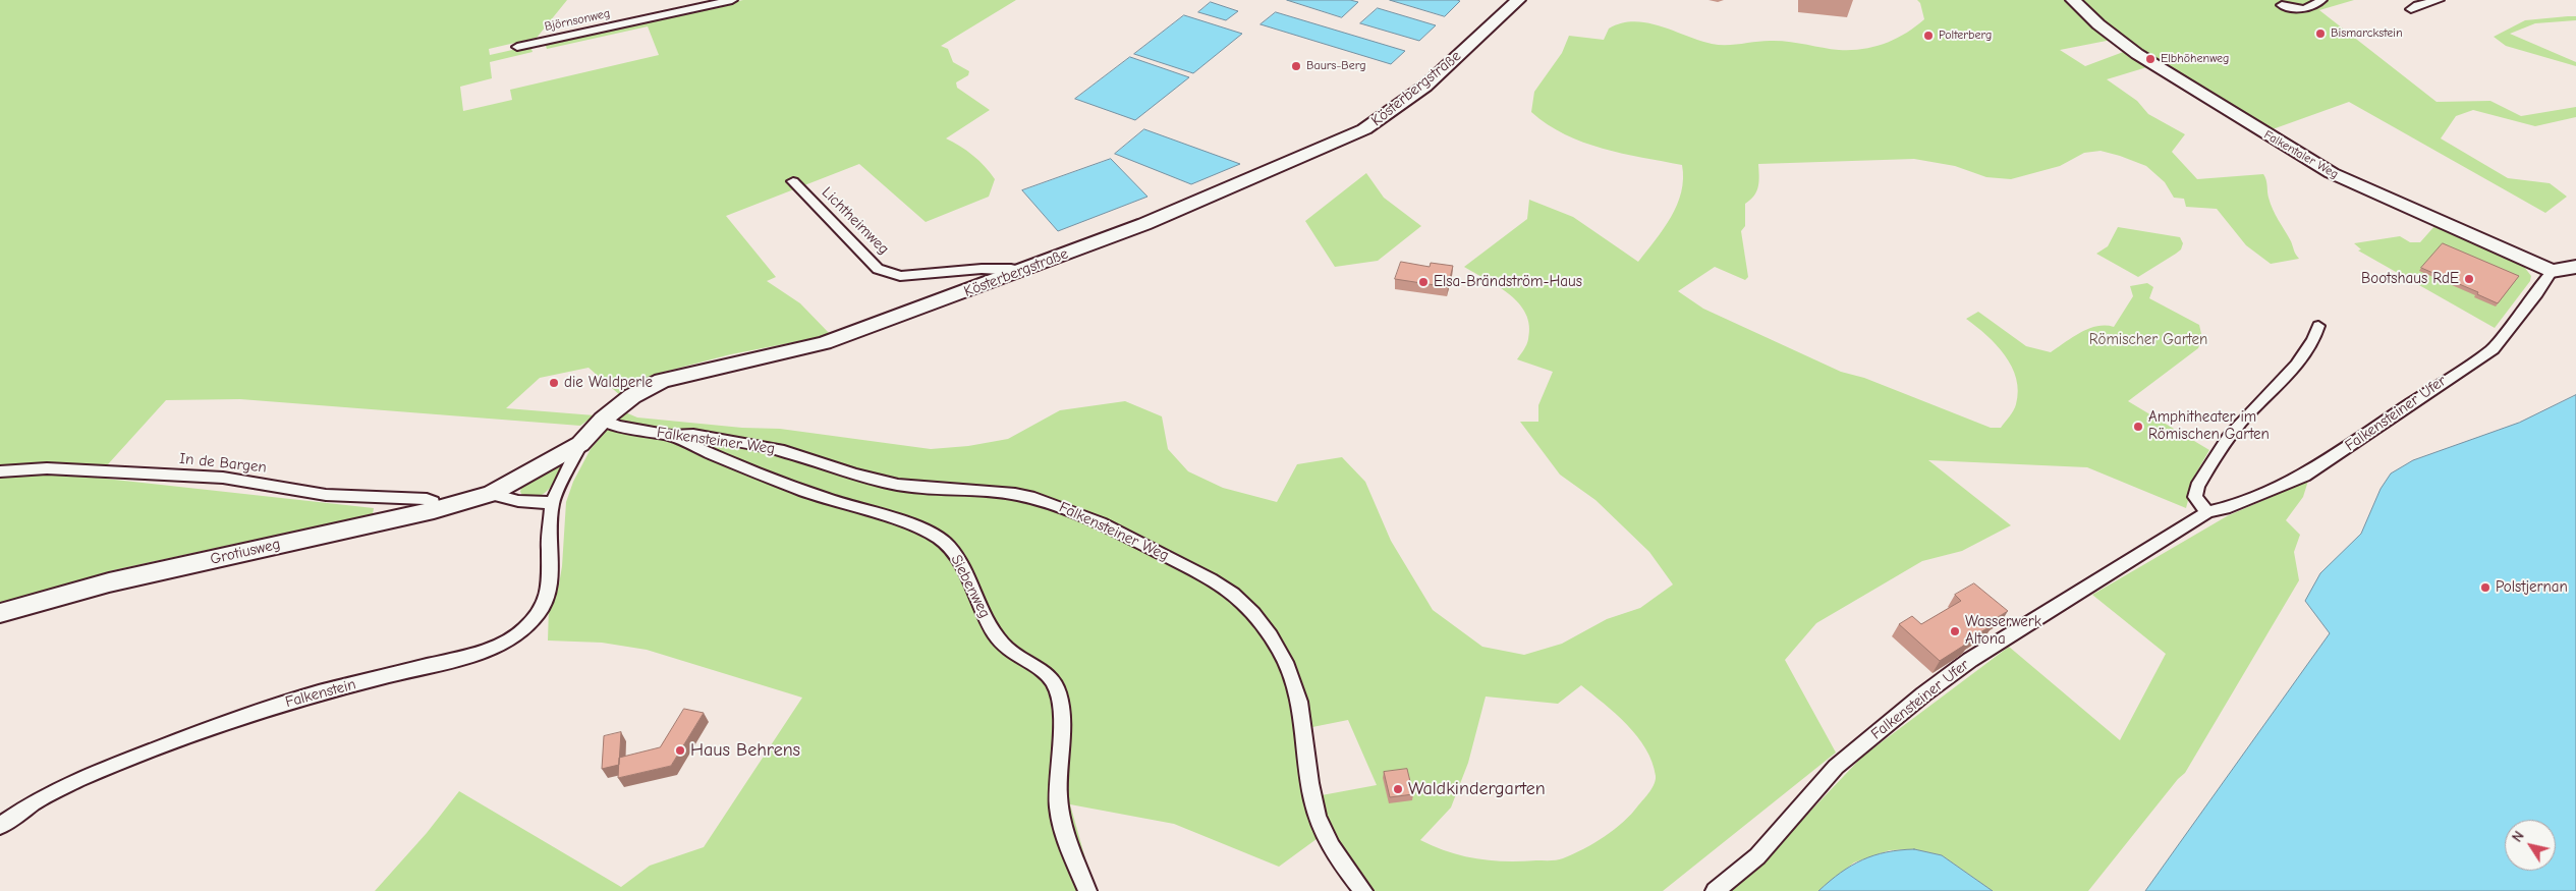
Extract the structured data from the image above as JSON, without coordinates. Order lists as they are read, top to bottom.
{
  "streets": {
    "street": [
      "Björnsonweg",
      "Kösterbergstraße",
      "Falkentaler Weg",
      "Lichtheimweg",
      "Falkensteiner Ufer",
      "Falkensteiner Weg",
      "In de Bargen",
      "Grotiusweg",
      "Siebenweg",
      "Falkenstein"
    ]
  },
  "crossings": [
    ["Kösterbergstraße", "Lichtheimweg"],
    ["Kösterbergstraße", "Falkensteiner Weg"],
    ["Kösterbergstraße", "Grotiusweg"],
    ["Kösterbergstraße", "Falkenstein"],
    ["Falkentaler Weg", "Falkensteiner Ufer"],
    ["Falkensteiner Weg", "Siebenweg"],
    ["In de Bargen", "Grotiusweg"]
  ],
  "parks": ["Römischer Garten"],
  "places": [
    "Bismarckstein",
    "Polterberg",
    "Elbhöhenweg",
    "Baurs-Berg",
    "Bootshaus RdE",
    "Elsa-Brändström-Haus",
    "die Waldperle",
    "Amphitheater im Römischen Garten",
    "Polstjernan",
    "Wasserwerk Altona",
    "Haus Behrens",
    "Waldkindergarten"
  ],
  "north": "top left"
}
